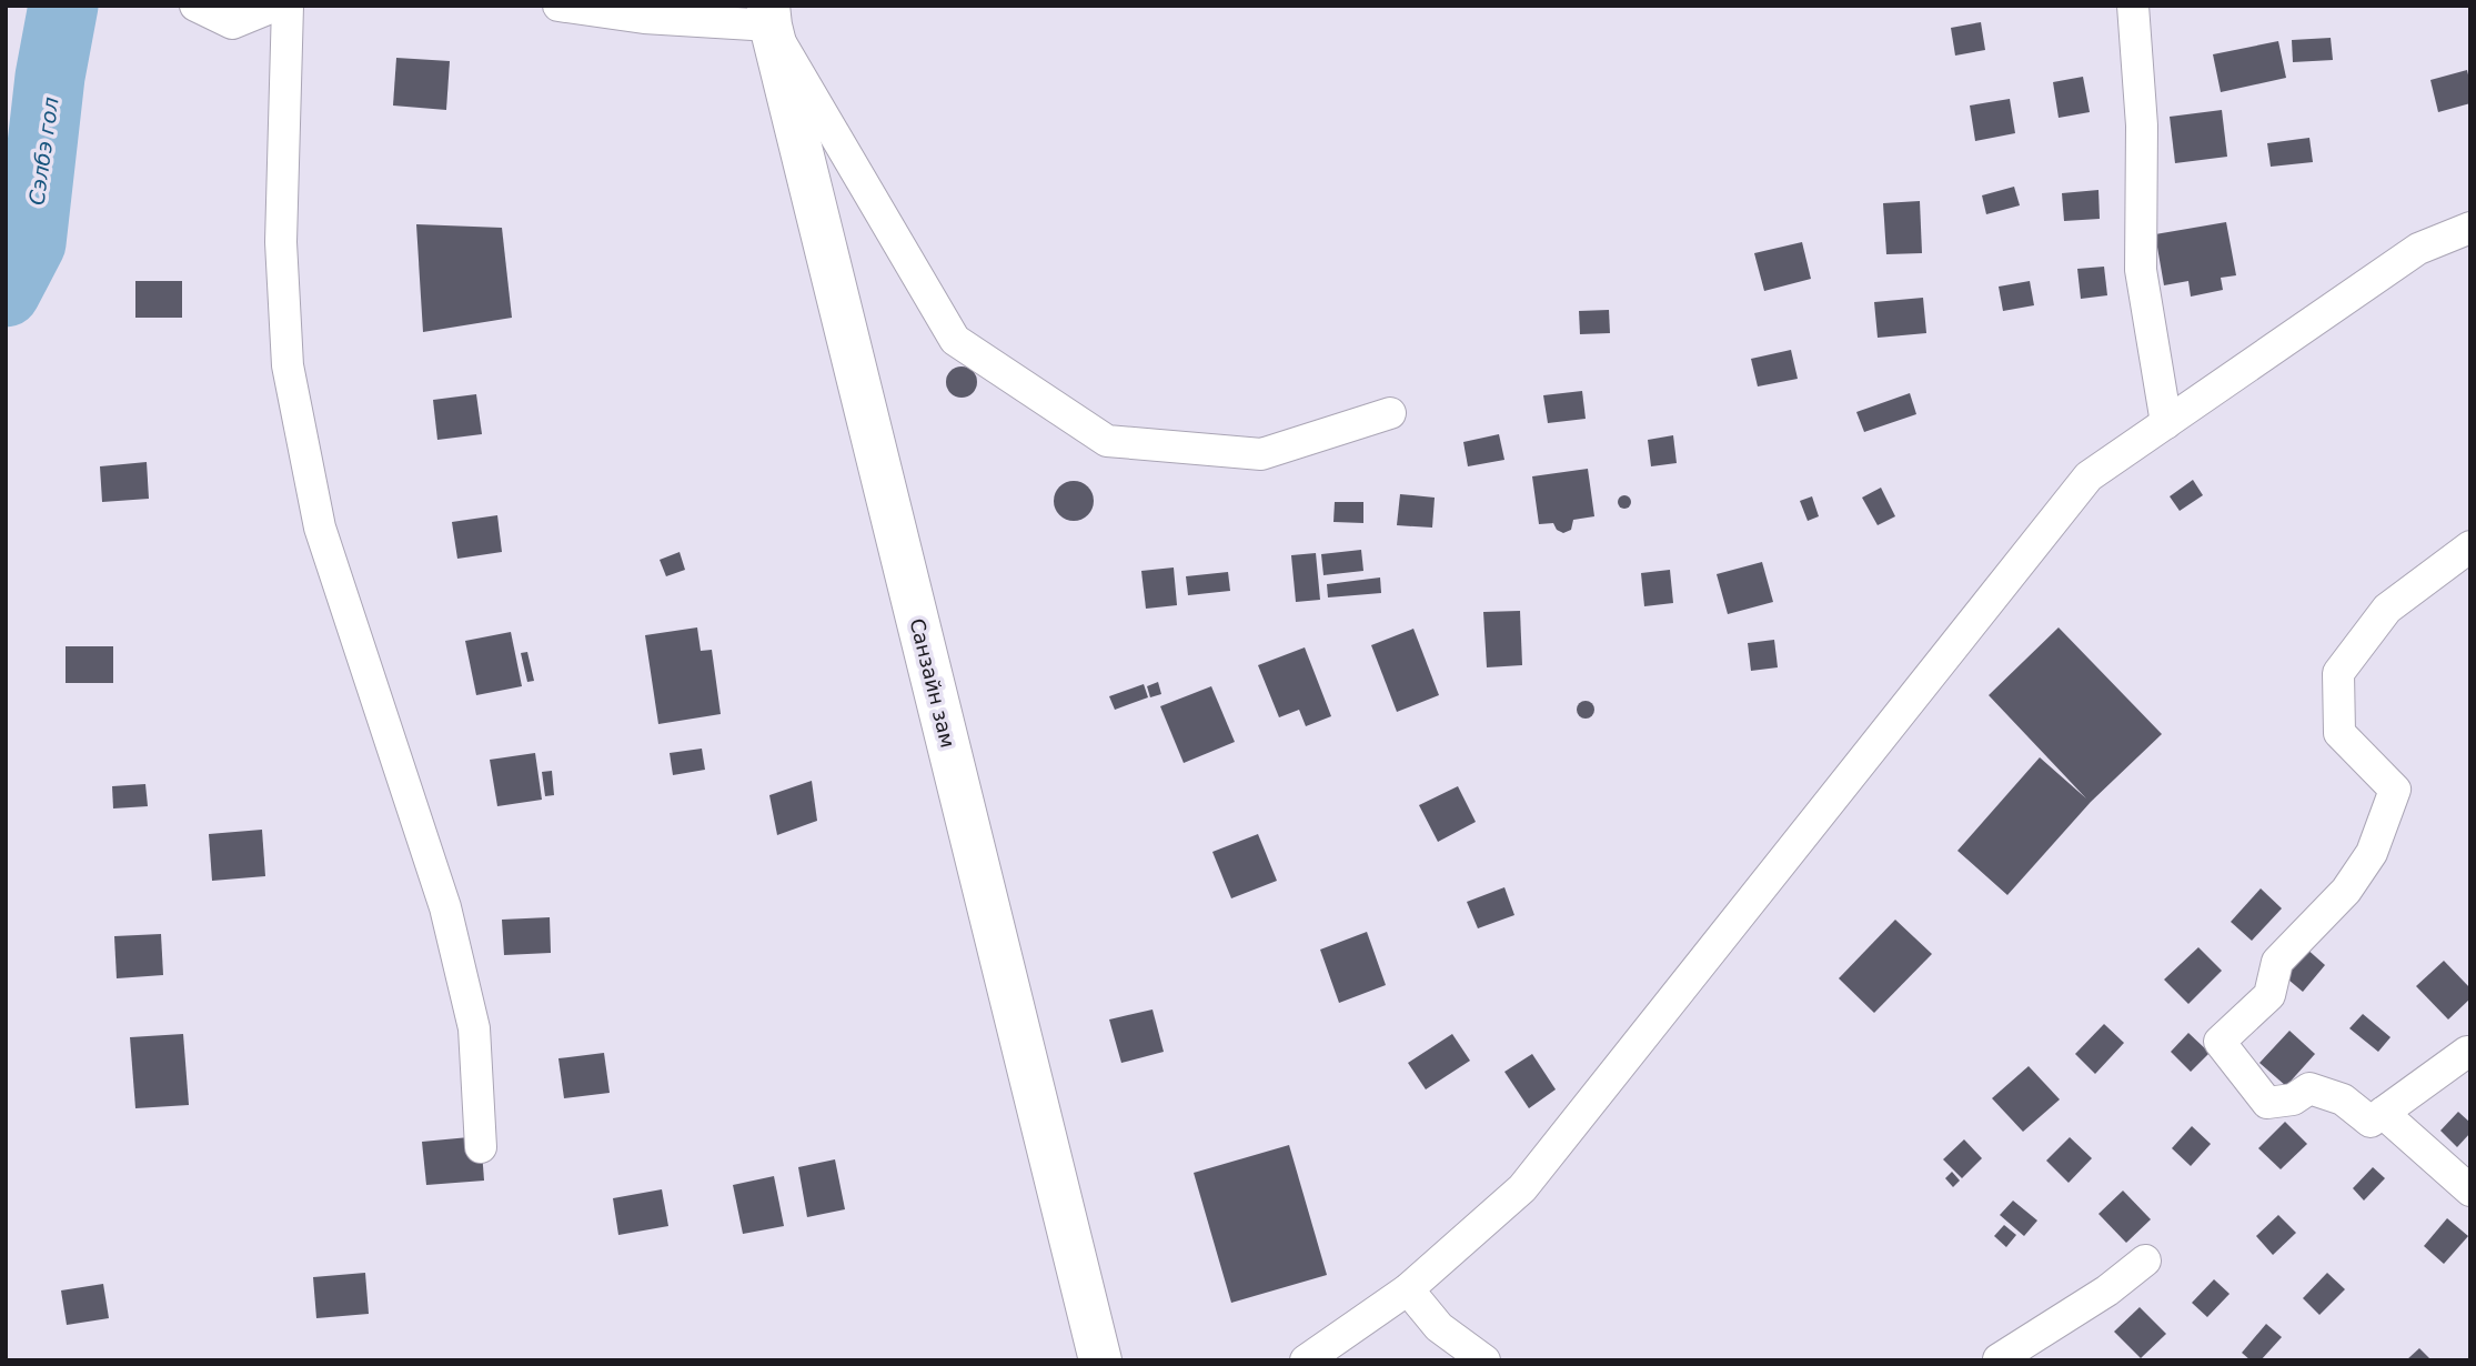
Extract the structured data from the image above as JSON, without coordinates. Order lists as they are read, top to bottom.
{
  "streets": {
    "main road": ["Санзайн зам"]
  },
  "water": ["Сэлбэ гол"]
}
